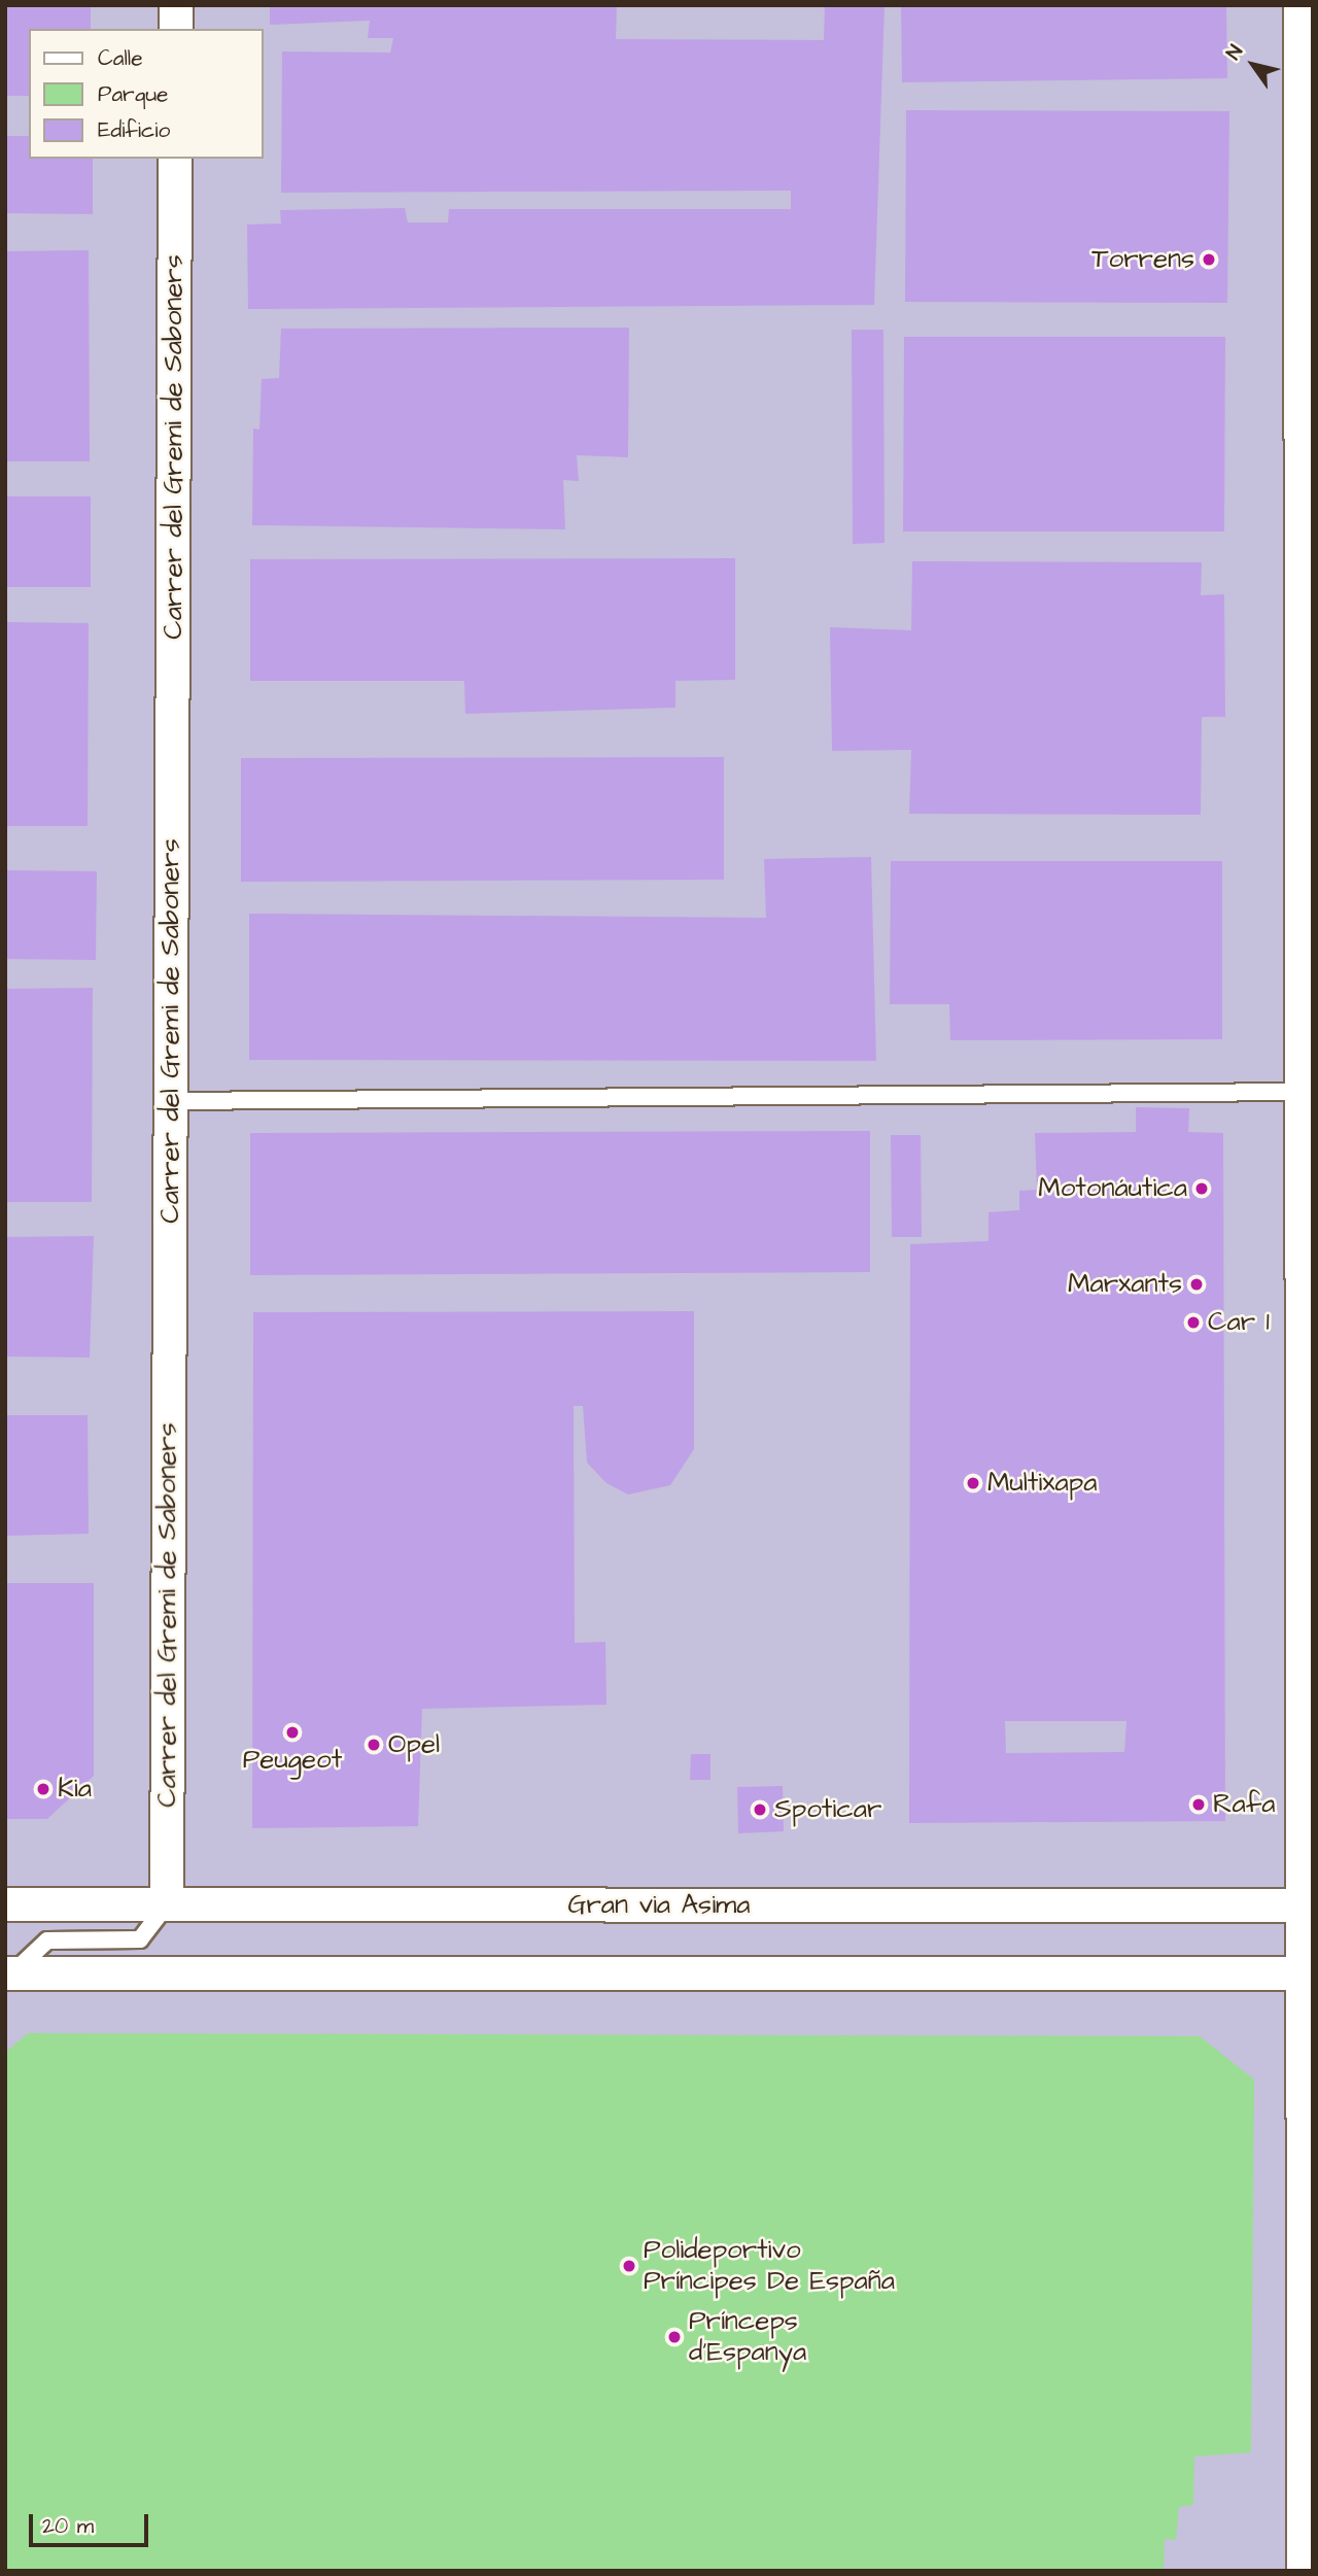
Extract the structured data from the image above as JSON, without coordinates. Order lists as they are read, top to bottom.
{
  "streets": {
    "street": ["Carrer del Gremi de Saboners", "Gran via Asima"]
  },
  "crossings": [
    ["Carrer del Gremi de Saboners", "Gran via Asima"]
  ],
  "places": [
    "Torrens",
    "Motonáutica",
    "Marxants",
    "Car 1",
    "Multixapa",
    "Peugeot",
    "Opel",
    "Kia",
    "Rafa",
    "Spoticar",
    "Polideportivo Príncipes De España",
    "Prínceps d'Espanya"
  ],
  "legend": ["Calle", "Parque", "Edificio"],
  "scale_bar": "20 m",
  "north": "top left"
}
